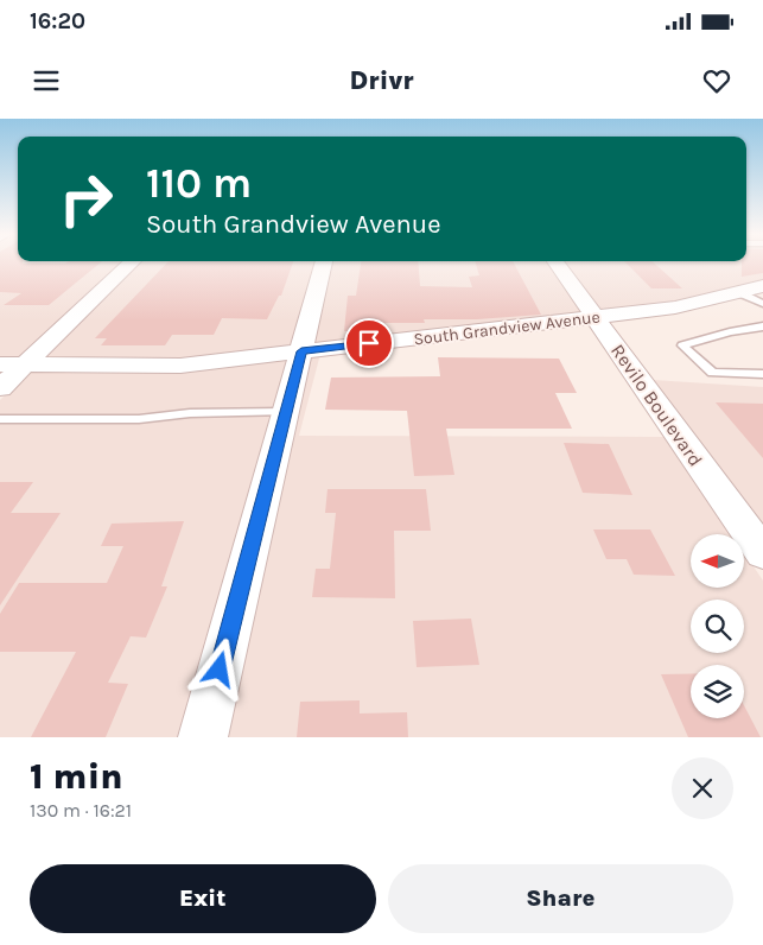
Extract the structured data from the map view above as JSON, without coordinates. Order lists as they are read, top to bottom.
{
  "streets": {
    "street": ["South Grandview Avenue", "Revilo Boulevard"]
  },
  "crossings": [
    ["South Grandview Avenue", "Revilo Boulevard"]
  ],
  "north": "left",
  "page": {
    "status": "16:20",
    "header": "Drivr",
    "turn": ["110 m", "South Grandview Avenue"],
    "heading": ["1 min", "130 m · 16:21"],
    "buttons": ["Exit", "Share"]
  }
}
